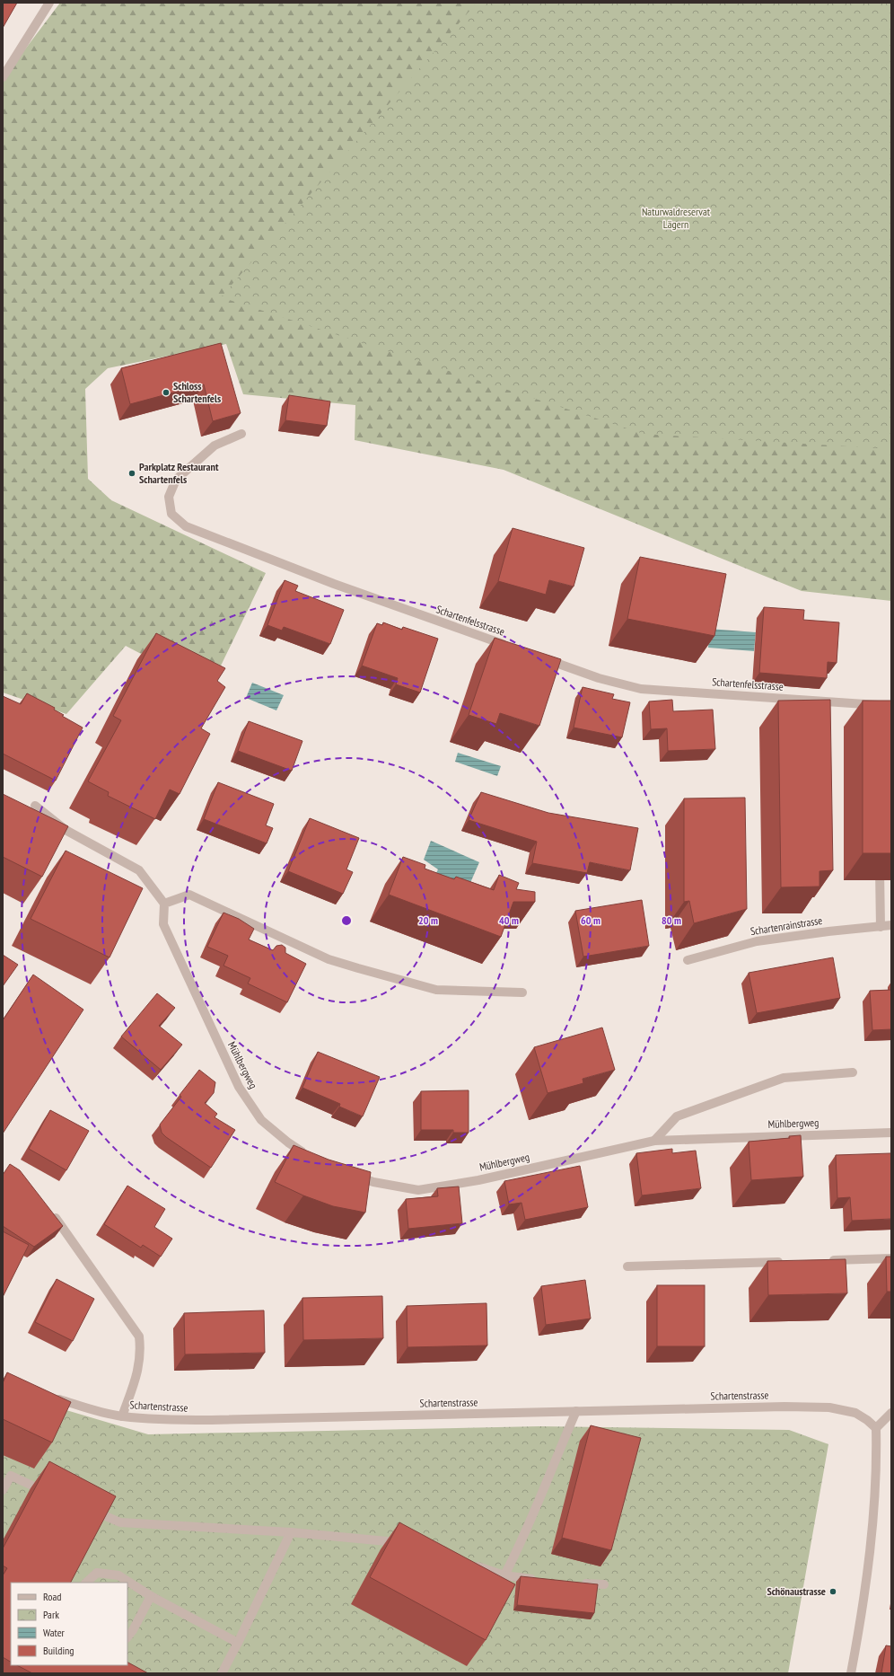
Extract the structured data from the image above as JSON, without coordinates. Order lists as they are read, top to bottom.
{
  "streets": {
    "street": [
      "Schartenfelsstrasse",
      "Schartenrainstrasse",
      "Mühlbergweg",
      "Schartenstrasse"
    ]
  },
  "parks": ["Naturwaldreservat Lägern"],
  "places": ["Schloss Schartenfels", "Parkplatz Restaurant Schartenfels", "Schönaustrasse"],
  "legend": [
    "Road",
    "Park",
    "Water",
    "Building"
  ],
  "rings": [
    "20 m",
    "40 m",
    "60 m",
    "80 m"
  ]
}
